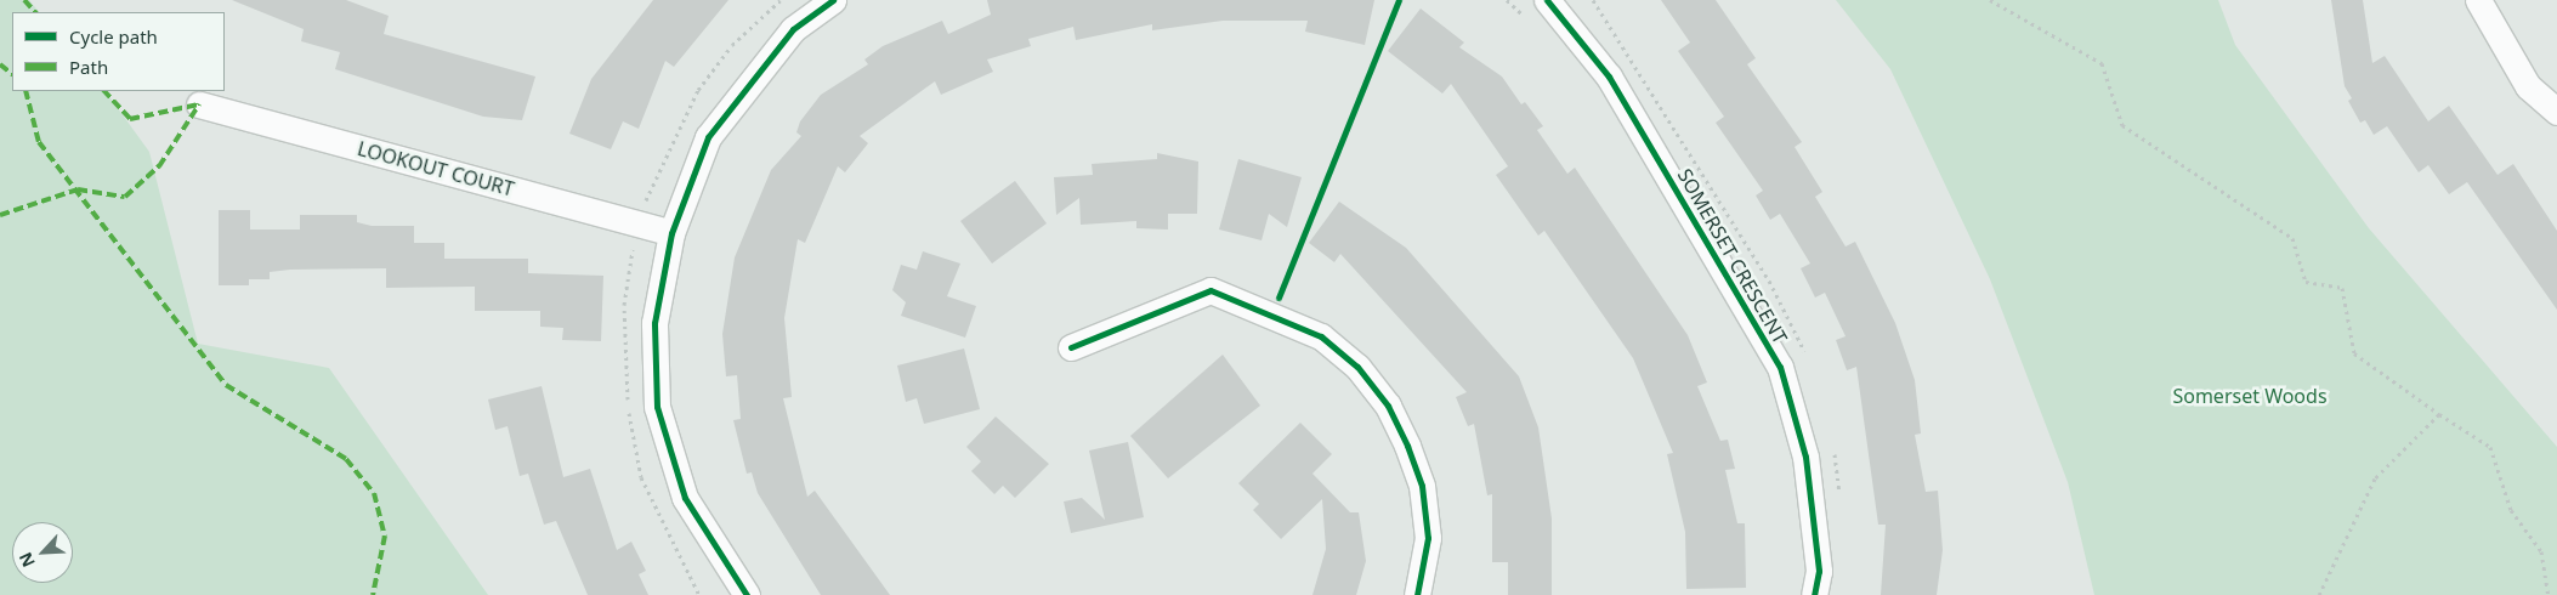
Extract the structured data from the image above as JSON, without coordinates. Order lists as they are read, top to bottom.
{
  "streets": {
    "street": ["LOOKOUT COURT", "SOMERSET CRESCENT"]
  },
  "parks": ["Somerset Woods"],
  "legend": ["Cycle path", "Path"],
  "north": "bottom left"
}
